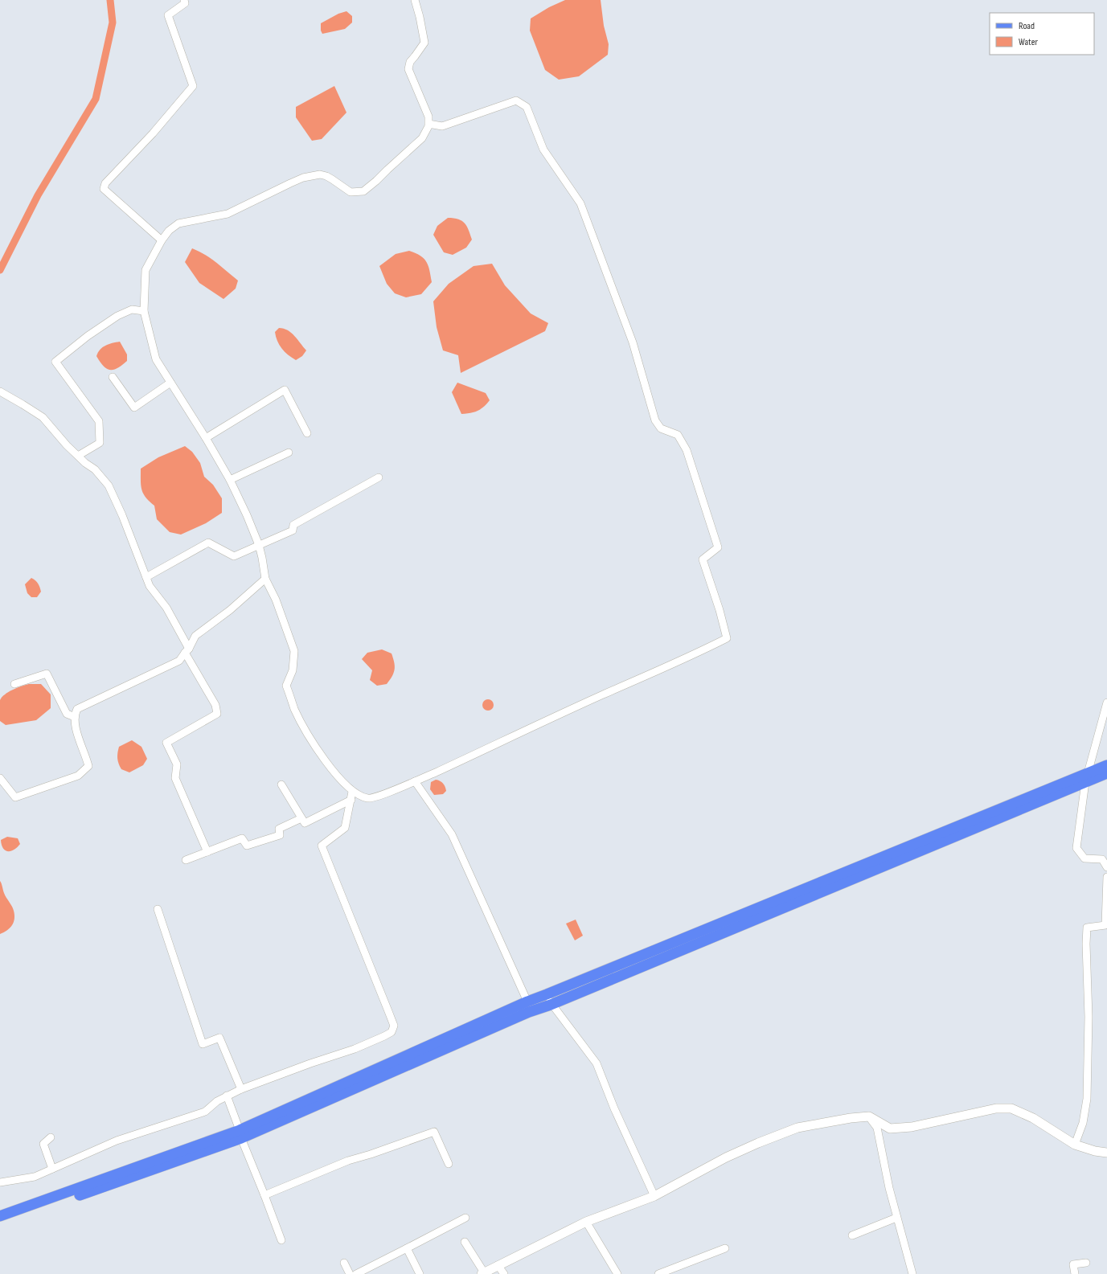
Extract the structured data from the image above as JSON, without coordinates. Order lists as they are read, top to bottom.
{
  "legend": ["Road", "Water"]
}
